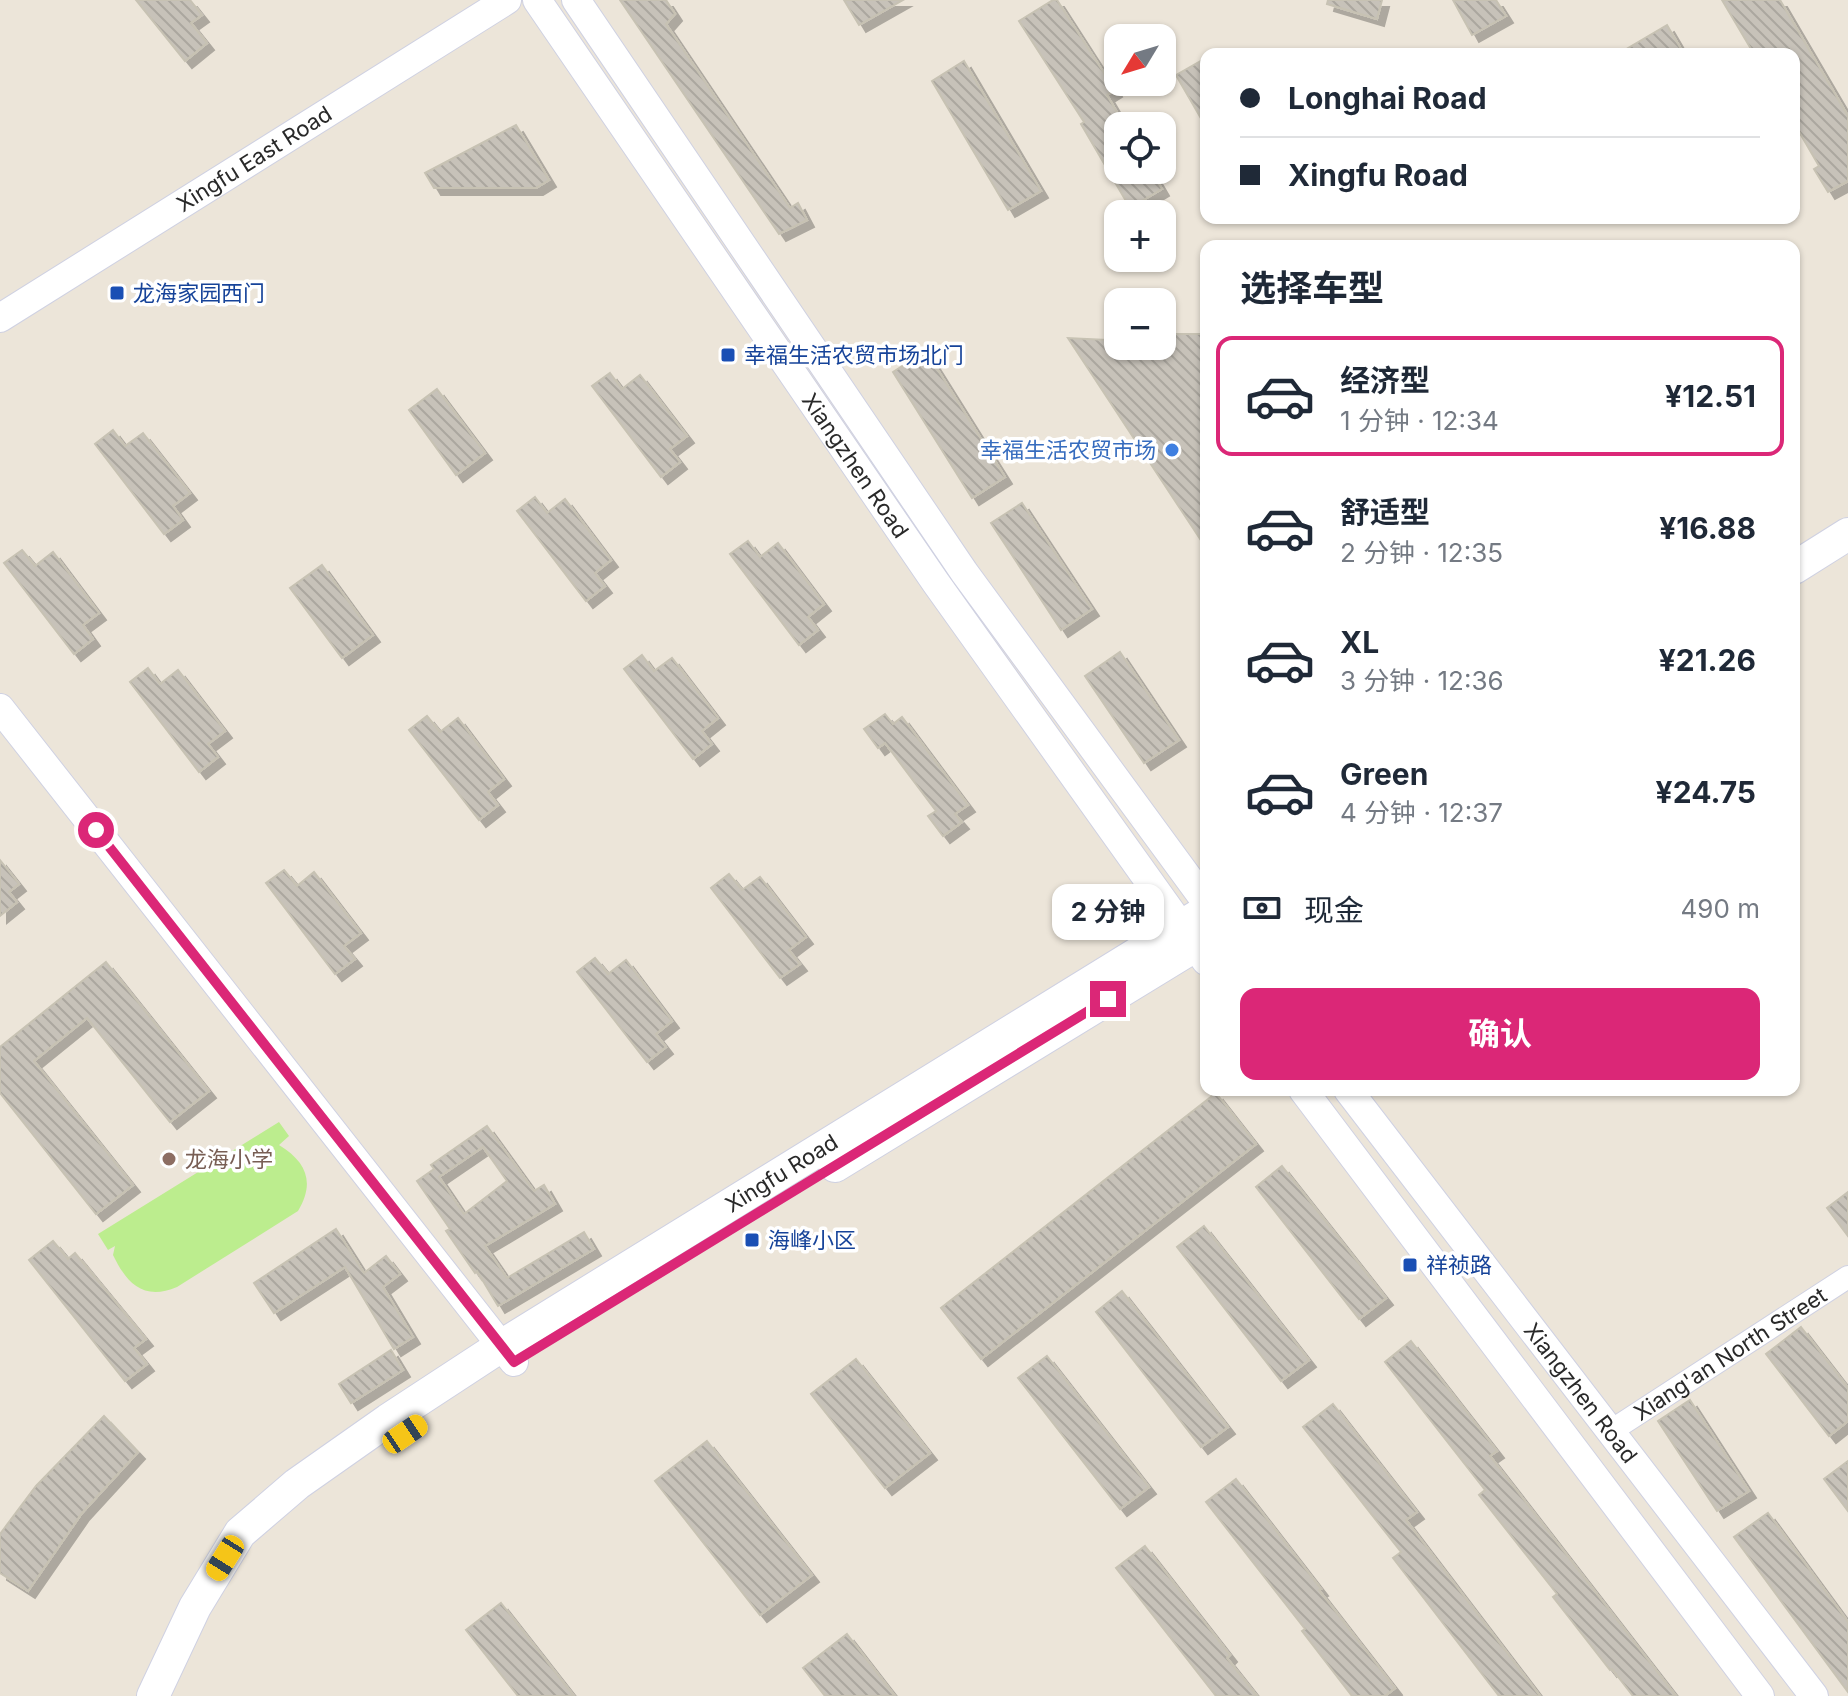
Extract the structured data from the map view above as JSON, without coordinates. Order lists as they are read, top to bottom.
{
  "streets": {
    "main road": ["Xingfu Road"],
    "street": ["Xingfu East Road", "Xiangzhen Road", "Xiang'an North Street"]
  },
  "crossings": [
    ["Xiangzhen Road", "Xingfu Road"],
    ["Xiangzhen Road", "Xiang'an North Street"]
  ],
  "places": {
    "transit": [
      "龙海家园西门",
      "幸福生活农贸市场北门",
      "海峰小区",
      "祥祯路"
    ],
    "other": ["幸福生活农贸市场", "龙海小学"]
  },
  "north": "bottom left",
  "page": {
    "map_buttons": ["+", "−"],
    "banner": ["Longhai Road", "Xingfu Road"],
    "heading": "选择车型",
    "list": [
      {
        "name": "经济型",
        "note": "1 分钟 · 12:34",
        "value": "¥12.51"
      },
      {
        "name": "舒适型",
        "note": "2 分钟 · 12:35",
        "value": "¥16.88"
      },
      {
        "name": "XL",
        "note": "3 分钟 · 12:36",
        "value": "¥21.26"
      },
      {
        "name": "Green",
        "note": "4 分钟 · 12:37",
        "value": "¥24.75"
      }
    ],
    "pay": ["现金", "490 m"],
    "bubble": "2 分钟",
    "buttons": "确认"
  }
}
